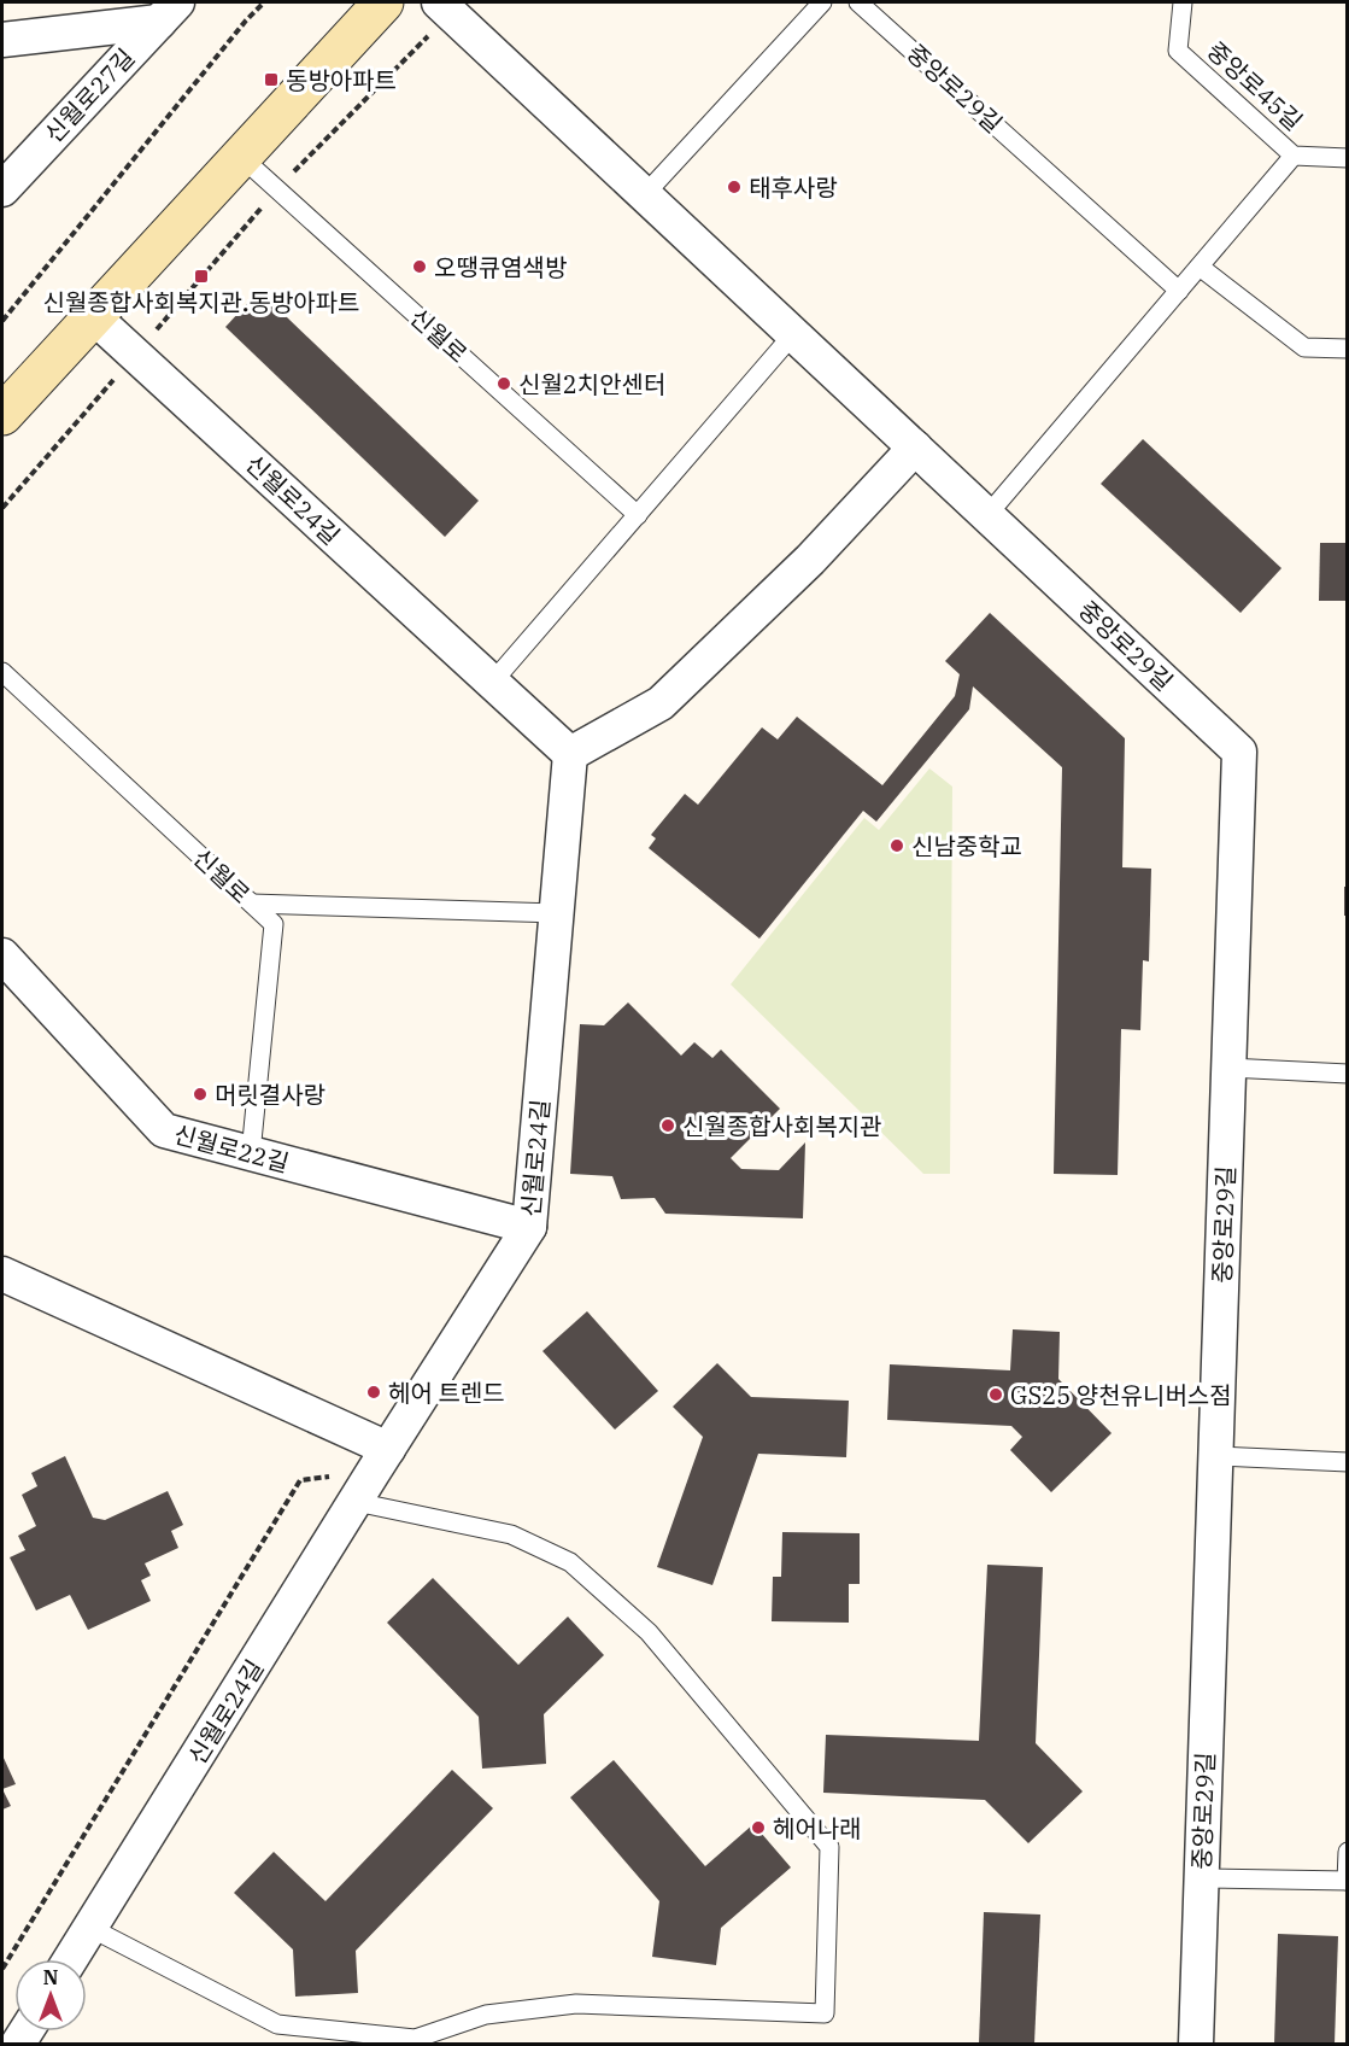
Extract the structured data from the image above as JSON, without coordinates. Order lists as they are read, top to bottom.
{
  "streets": {
    "street": [
      "중앙로29길",
      "신월로27길",
      "신월로24길",
      "신월로22길"
    ],
    "lane": ["중앙로45길", "신월로"]
  },
  "crossings": [
    ["신월로", "신월로22길"],
    ["신월로24길", "신월로22길"]
  ],
  "places": {
    "transit": ["동방아파트", "신월종합사회복지관.동방아파트"],
    "other": [
      "태후사랑",
      "오땡큐염색방",
      "신월2치안센터",
      "신남중학교",
      "머릿결사랑",
      "신월종합사회복지관",
      "헤어 트렌드",
      "GS25 양천유니버스점",
      "헤어나래"
    ]
  },
  "north": "top"
}
